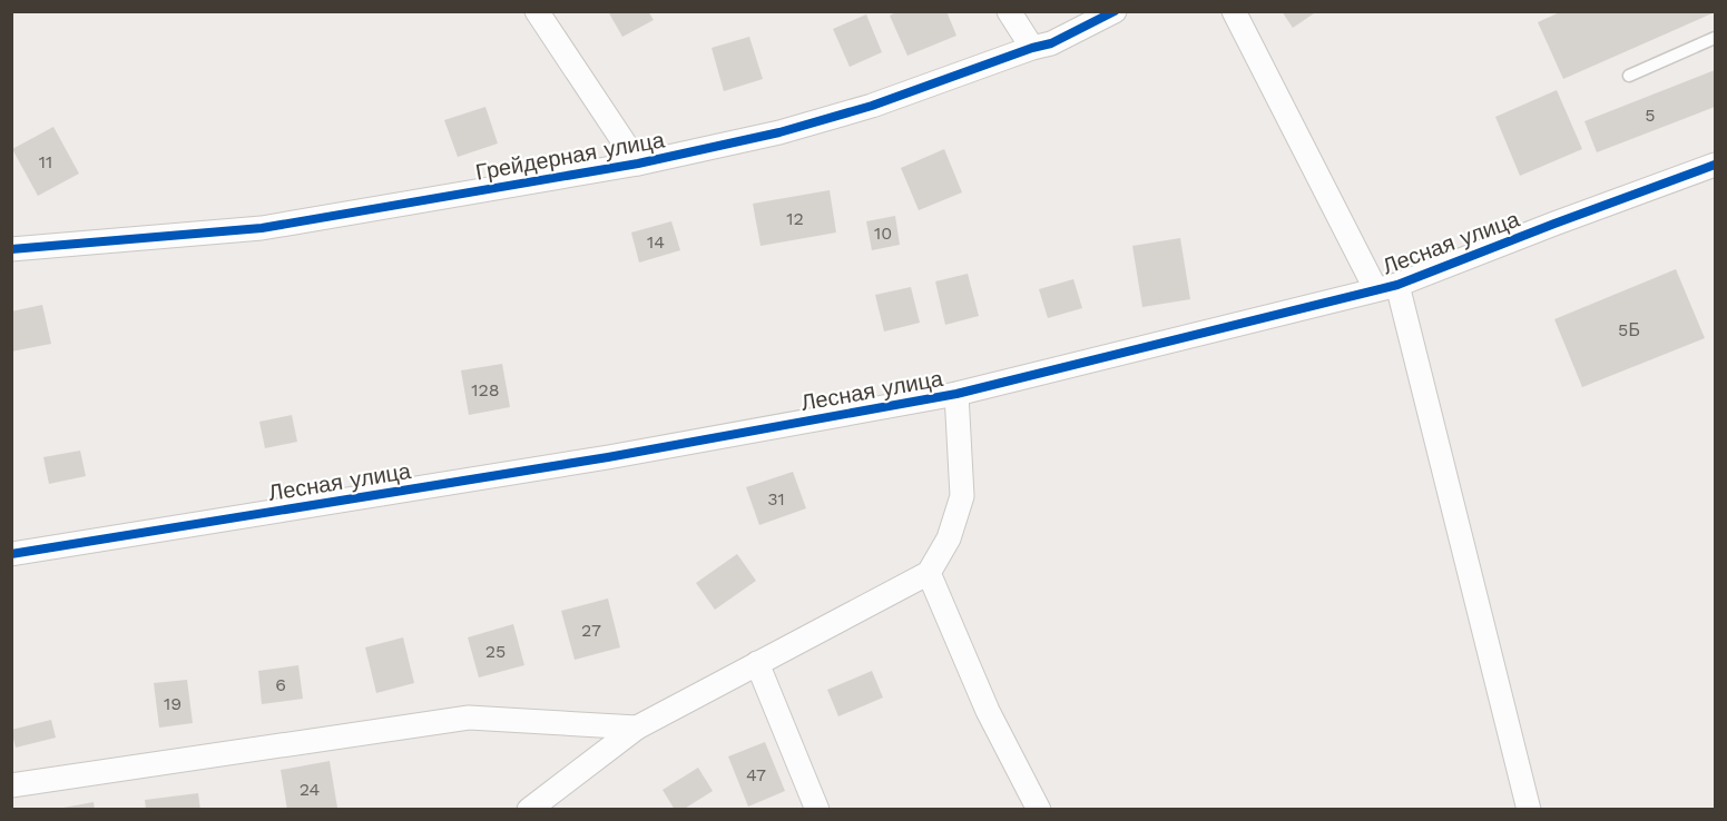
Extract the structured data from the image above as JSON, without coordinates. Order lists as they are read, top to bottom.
{
  "streets": {
    "street": ["Грейдерная улица", "Лесная улица"]
  },
  "house_numbers": [
    "5",
    "11",
    "12",
    "10",
    "14",
    "5Б",
    "128",
    "31",
    "27",
    "25",
    "6",
    "19",
    "47",
    "24"
  ]
}
